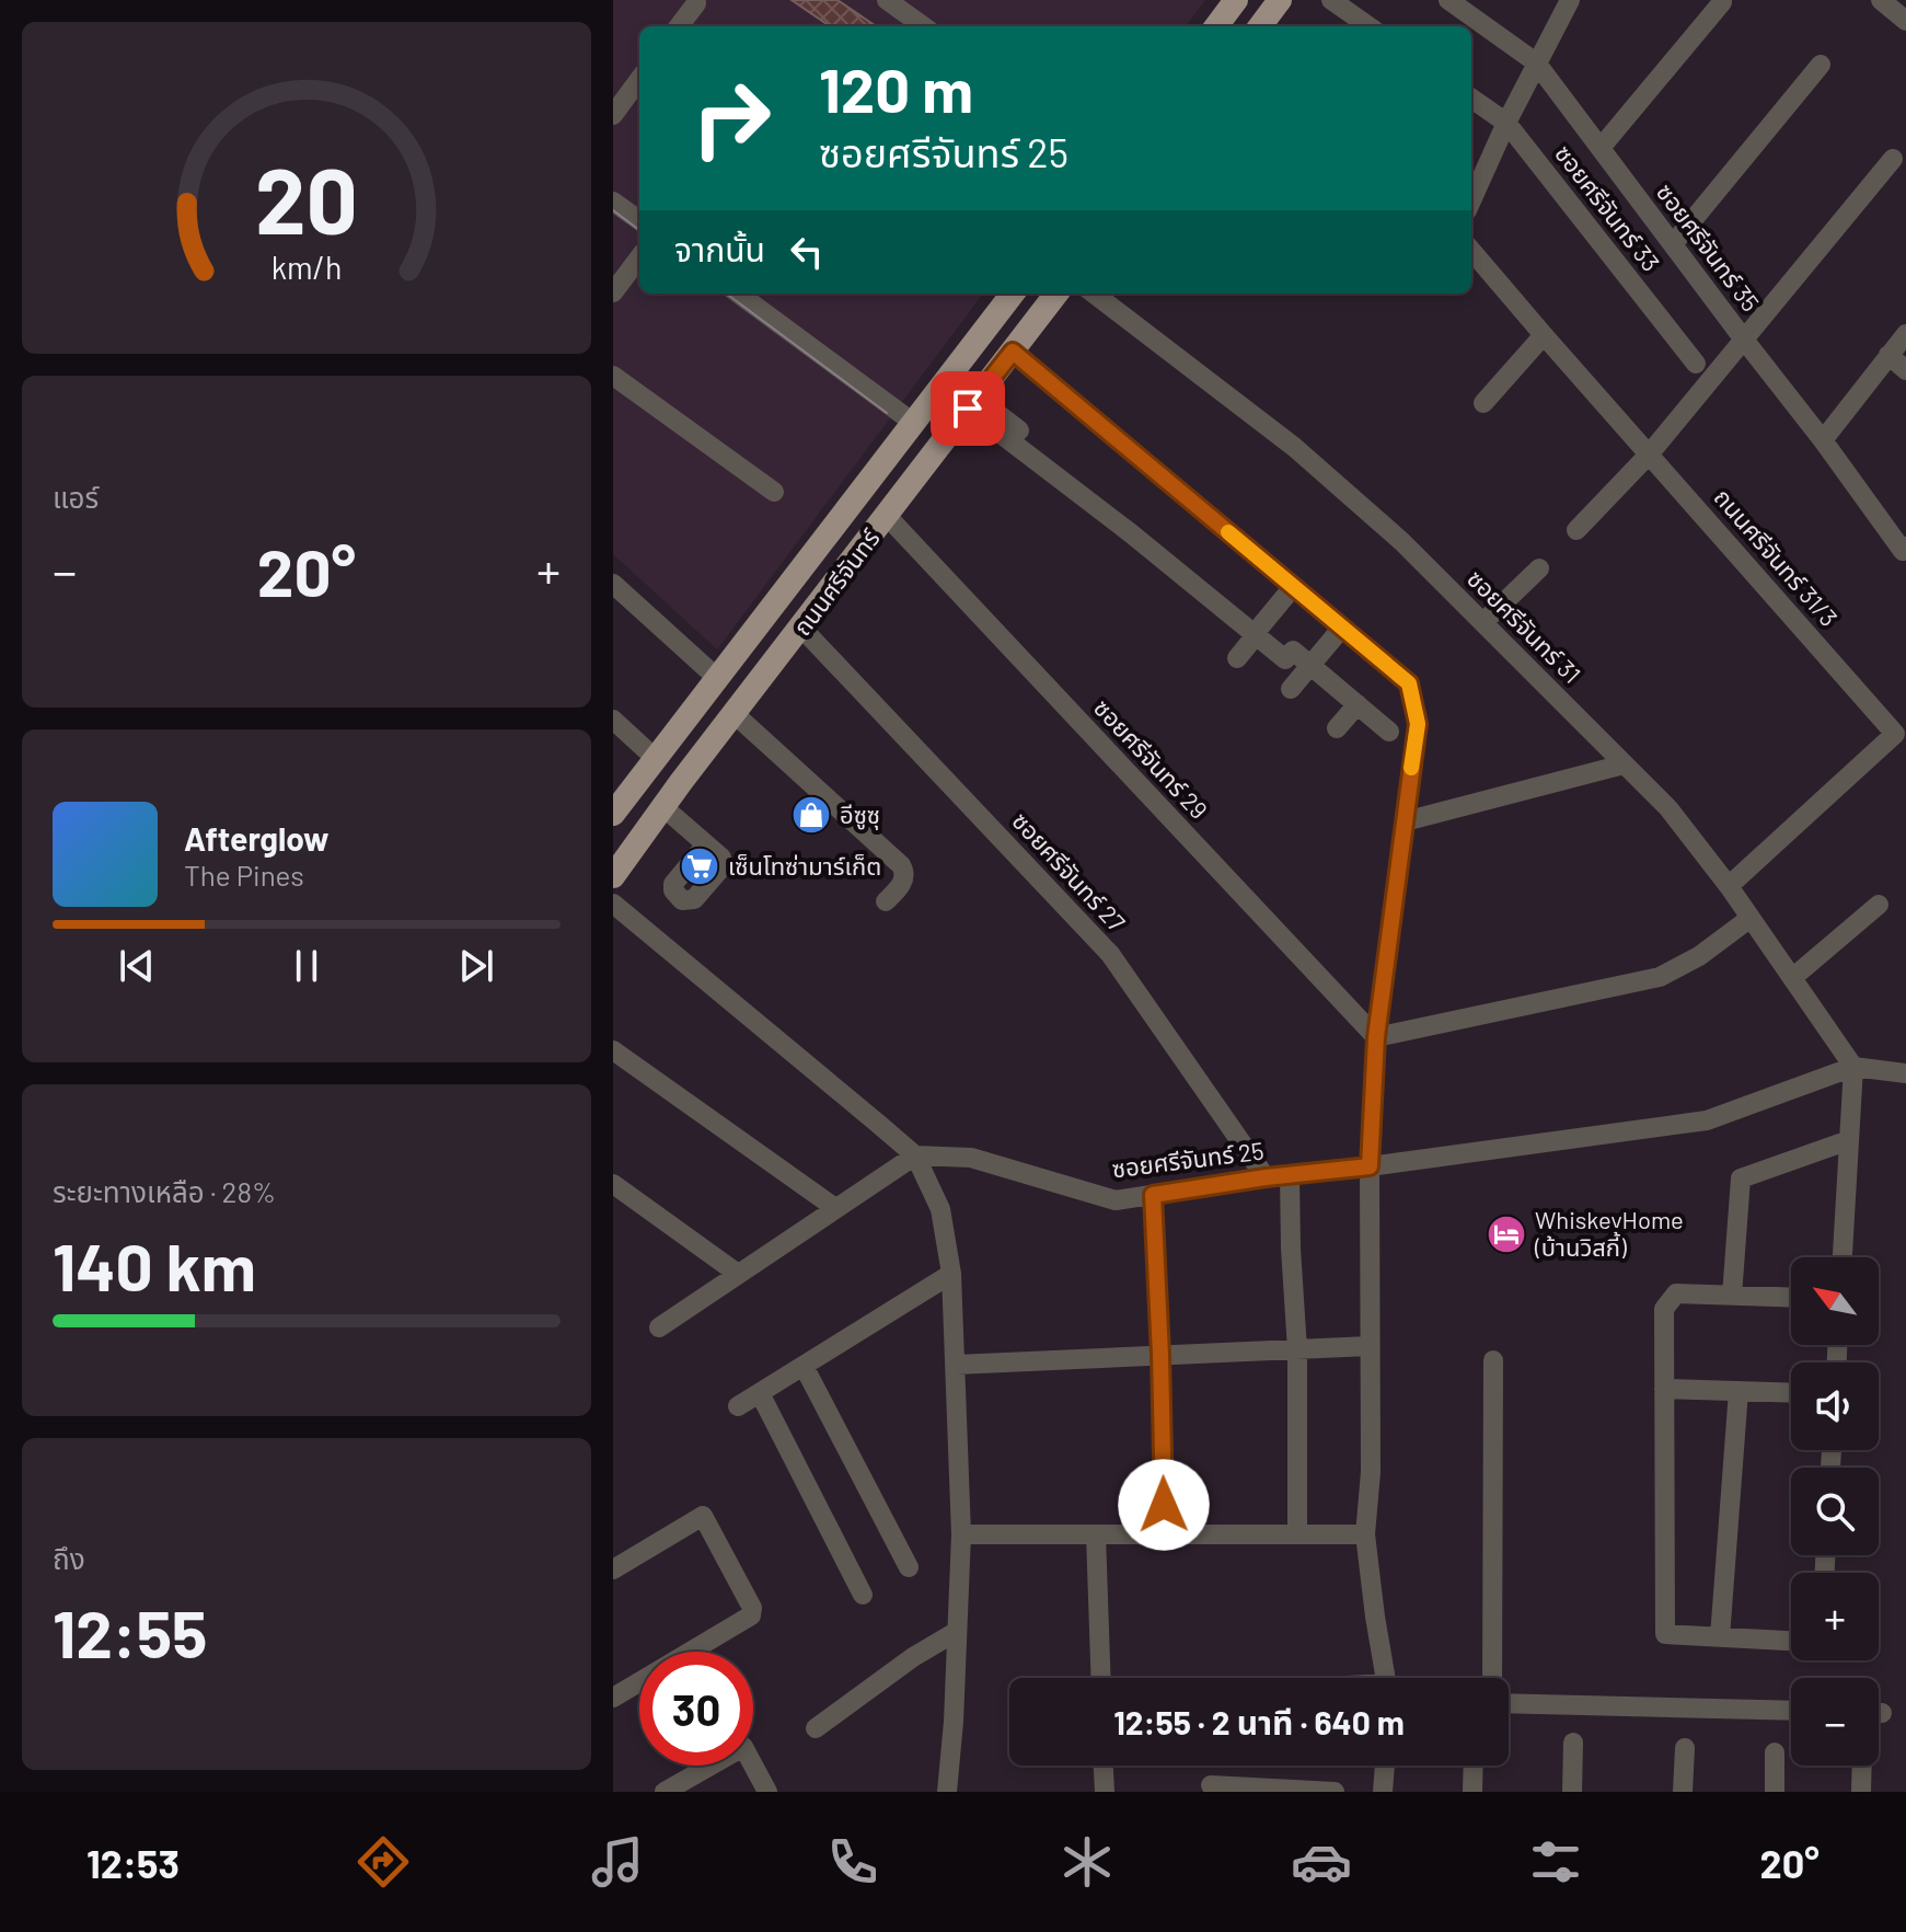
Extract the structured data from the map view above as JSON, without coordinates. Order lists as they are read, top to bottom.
{
  "streets": {
    "main road": ["ถนนศรีจันทร์"],
    "street": [
      "ซอยศรีจันทร์ 33",
      "ซอยศรีจันทร์ 35",
      "ถนนศรีจันทร์ 31/3",
      "ซอยศรีจันทร์ 31",
      "ซอยศรีจันทร์ 29",
      "ซอยศรีจันทร์ 27",
      "ซอยศรีจันทร์ 25"
    ]
  },
  "crossings": [
    ["ถนนศรีจันทร์ 31/3", "ซอยศรีจันทร์ 31"],
    ["ถนนศรีจันทร์", "ซอยศรีจันทร์ 29"],
    ["ถนนศรีจันทร์", "ซอยศรีจันทร์ 27"],
    ["ซอยศรีจันทร์ 31", "ซอยศรีจันทร์ 25"],
    ["ซอยศรีจันทร์ 27", "ซอยศรีจันทร์ 25"]
  ],
  "places": {
    "shop": ["อีซูซุ"],
    "supermarket": ["เซ็นโทซ่ามาร์เก็ต"],
    "hotel": ["WhiskeyHome (บ้านวิสกี้)"]
  },
  "north": "top left",
  "page": {
    "turn": ["120 m", "ซอยศรีจันทร์ 25"],
    "then": "จากนั้น",
    "tile": [
      "แอร์",
      ["ระยะทางเหลือ · 28%", "140 km"],
      ["ถึง", "12:55"]
    ],
    "heat": ["−", "20°", "+"],
    "song": ["Afterglow", "The Pines"],
    "map_buttons": ["+", "−"],
    "limit": "30",
    "trip": "12:55 · 2 นาที · 640 m",
    "tabs": ["12:53", "20°"],
    "gauge": ["20", "km/h"]
  }
}
